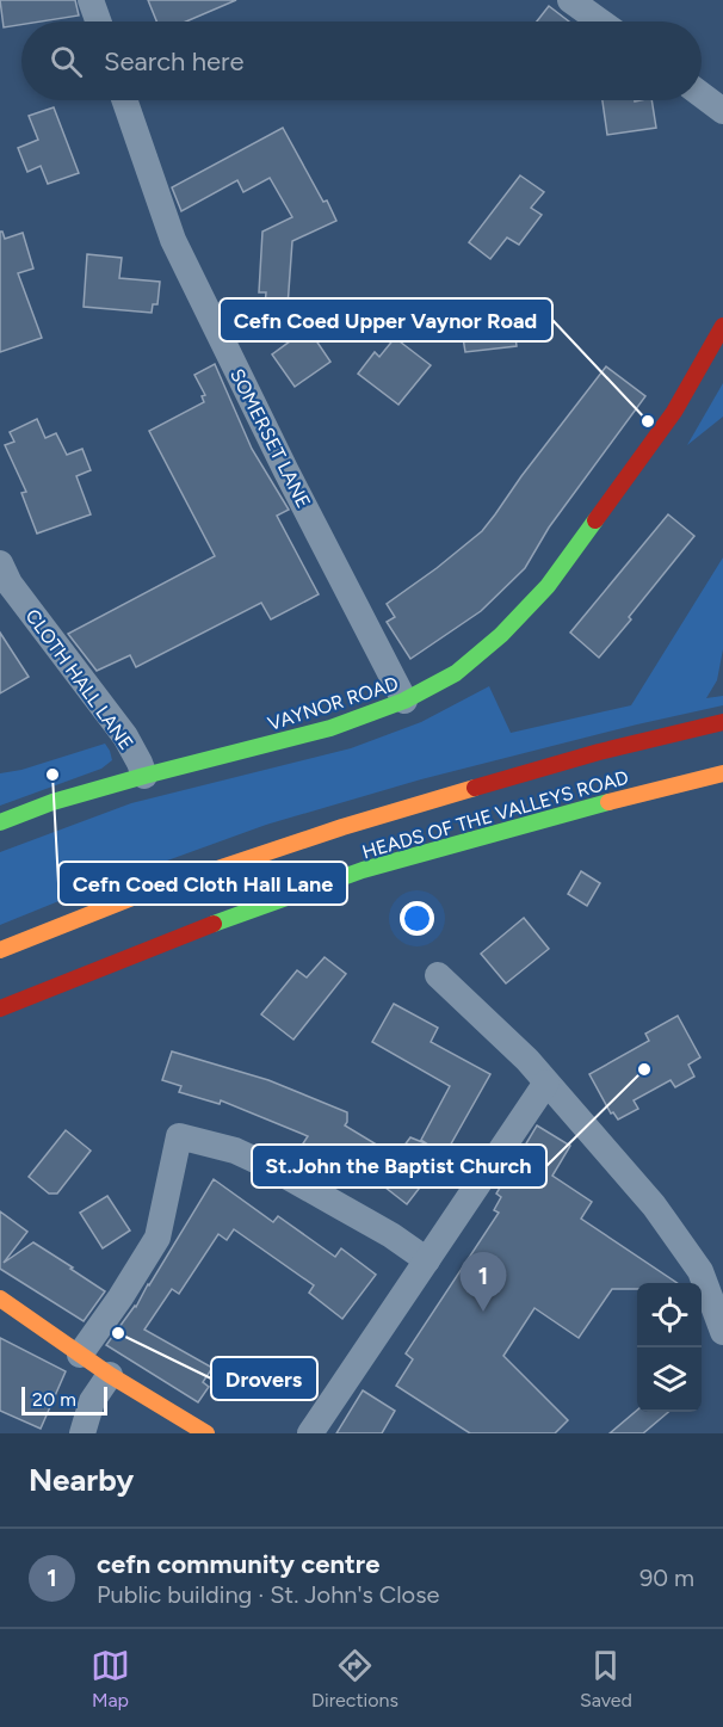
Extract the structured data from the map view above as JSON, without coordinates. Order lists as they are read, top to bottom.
{
  "streets": {
    "main road": ["VAYNOR ROAD", "HEADS OF THE VALLEYS ROAD"],
    "street": ["SOMERSET LANE", "CLOTH HALL LANE"]
  },
  "crossings": [
    ["SOMERSET LANE", "VAYNOR ROAD"],
    ["CLOTH HALL LANE", "VAYNOR ROAD"]
  ],
  "places": [
    "Cefn Coed Upper Vaynor Road",
    "Cefn Coed Cloth Hall Lane",
    "St.John the Baptist Church",
    "Drovers"
  ],
  "scale_bar": "20 m",
  "page": {
    "search": "Search here",
    "pins": "1",
    "scale": "20 m",
    "heading": "Nearby",
    "list": [
      {
        "mark": "1",
        "name": "cefn community centre",
        "note": "Public building · St. John's Close",
        "value": "90 m"
      }
    ],
    "nav": ["Map", "Directions", "Saved"]
  }
}
